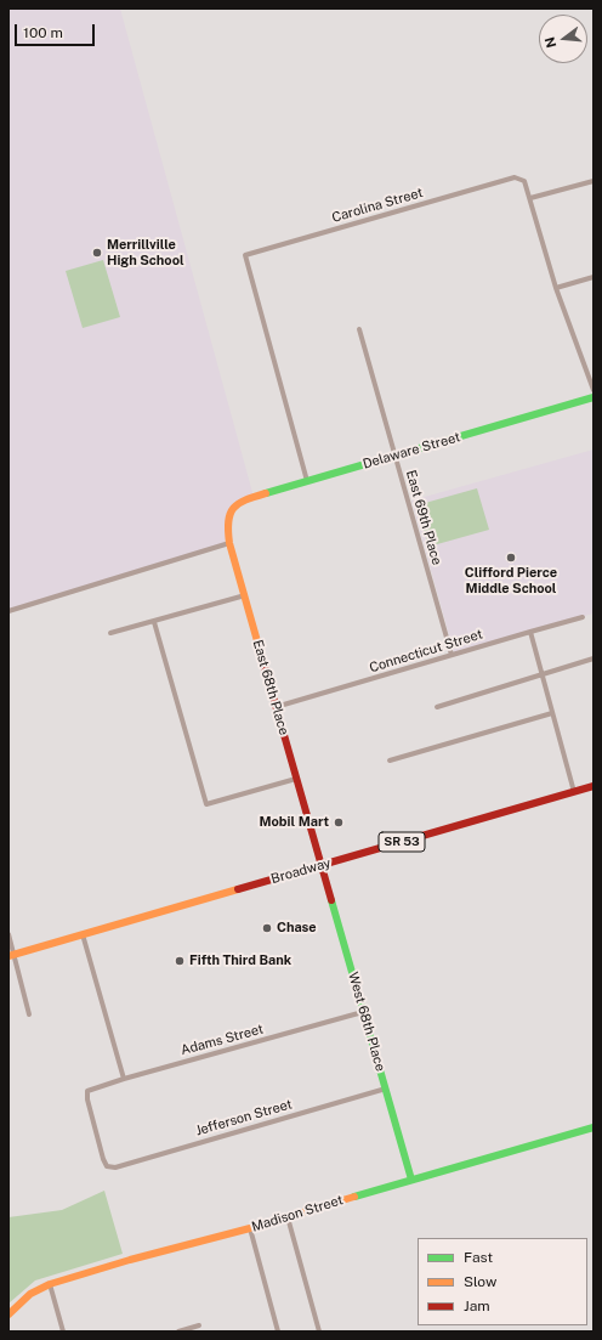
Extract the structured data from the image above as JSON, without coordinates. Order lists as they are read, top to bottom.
{
  "streets": {
    "street": [
      "Carolina Street",
      "Delaware Street",
      "East 69th Place",
      "Connecticut Street",
      "East 68th Place",
      "SR 53",
      "Broadway",
      "West 68th Place",
      "Adams Street",
      "Jefferson Street",
      "Madison Street"
    ]
  },
  "crossings": [
    ["Carolina Street", "Delaware Street"],
    ["Delaware Street", "East 69th Place"],
    ["Delaware Street", "East 68th Place"],
    ["East 69th Place", "Connecticut Street"],
    ["Connecticut Street", "East 68th Place"],
    ["East 68th Place", "Broadway"],
    ["East 68th Place", "West 68th Place"],
    ["Broadway", "West 68th Place"],
    ["West 68th Place", "Adams Street"],
    ["West 68th Place", "Jefferson Street"],
    ["West 68th Place", "Madison Street"],
    ["Adams Street", "Jefferson Street"]
  ],
  "places": [
    "Merrillville High School",
    "Clifford Pierce Middle School",
    "Mobil Mart",
    "Chase",
    "Fifth Third Bank"
  ],
  "legend": ["Fast", "Slow", "Jam"],
  "scale_bar": "100 m",
  "north": "left"
}
